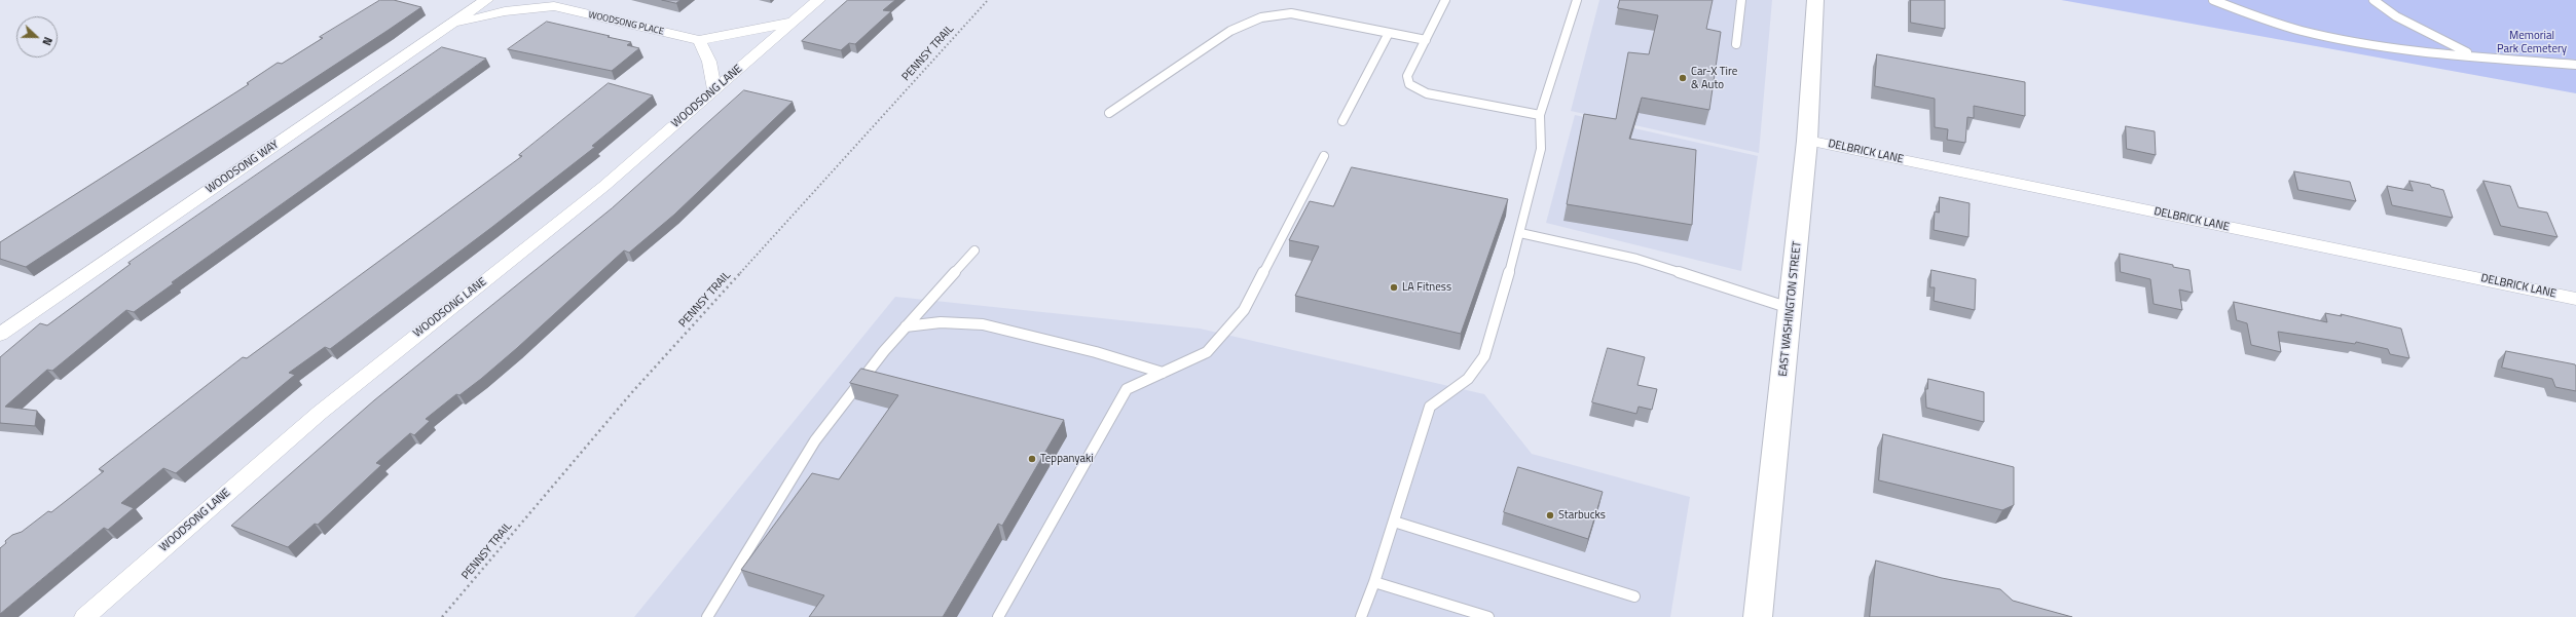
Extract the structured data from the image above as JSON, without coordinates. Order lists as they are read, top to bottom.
{
  "streets": {
    "main road": ["EAST WASHINGTON STREET"],
    "street": [
      "WOODSONG PLACE",
      "WOODSONG LANE",
      "DELBRICK LANE",
      "WOODSONG WAY"
    ],
    "path": ["PENNSY TRAIL"]
  },
  "crossings": [
    ["DELBRICK LANE", "EAST WASHINGTON STREET"]
  ],
  "parks": ["Memorial Park Cemetery"],
  "places": [
    "Car-X Tire & Auto",
    "LA Fitness",
    "Teppanyaki",
    "Starbucks"
  ],
  "north": "right"
}
